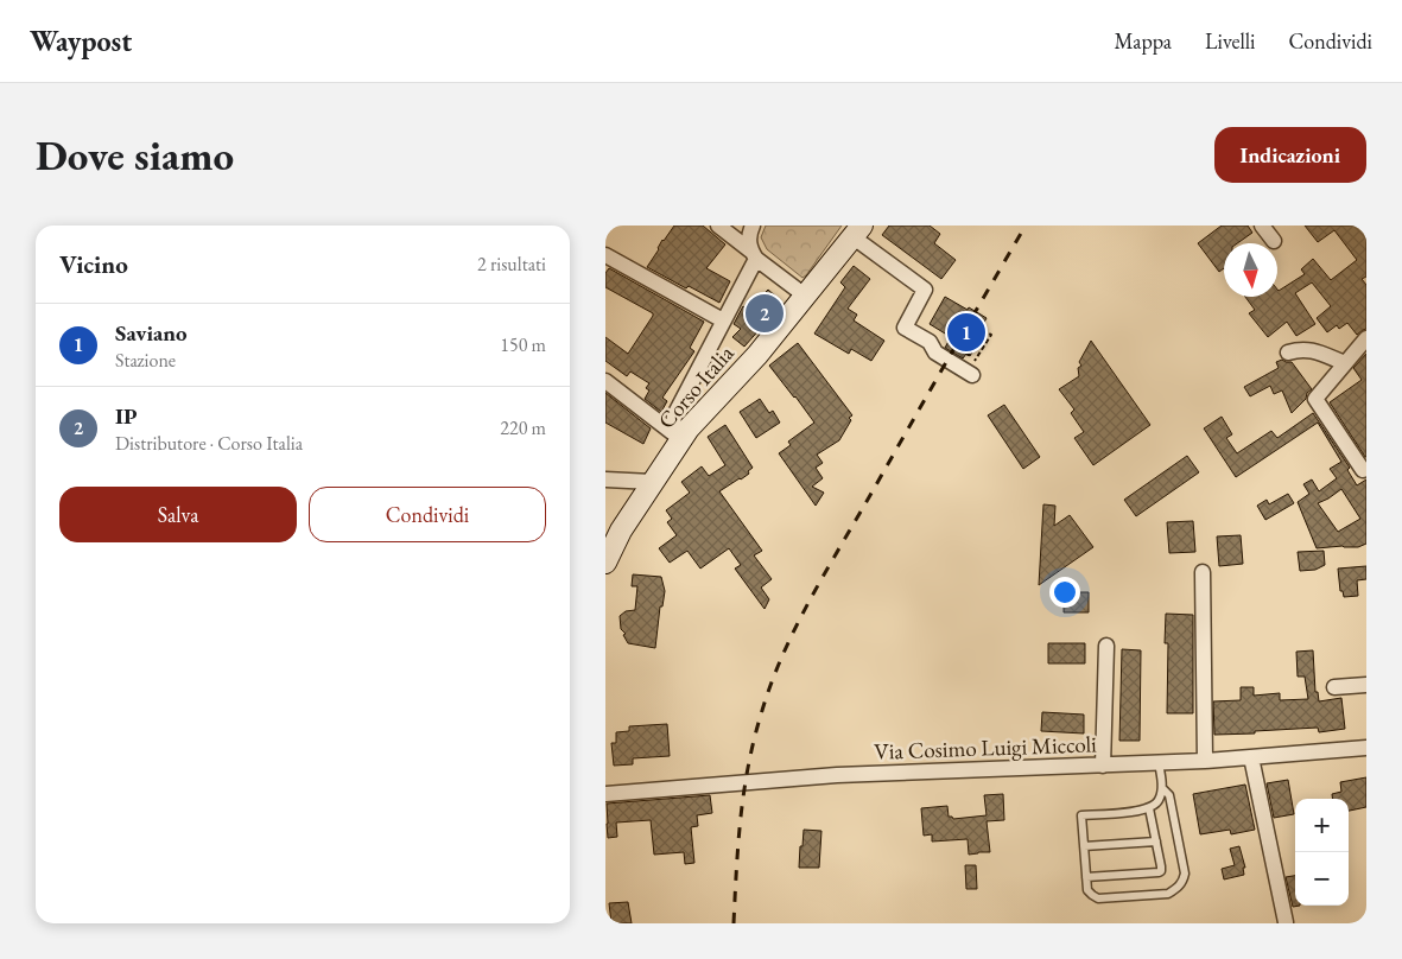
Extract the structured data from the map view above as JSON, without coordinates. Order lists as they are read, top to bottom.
{
  "streets": {
    "main road": ["Corso Italia"],
    "street": ["Via Cosimo Luigi Miccoli"]
  },
  "north": "bottom",
  "page": {
    "header": "Waypost",
    "nav": ["Mappa", "Livelli", "Condividi"],
    "buttons": [
      "Indicazioni",
      ["Salva", "Condividi"]
    ],
    "title": "Dove siamo",
    "heading": ["Vicino", "2 risultati"],
    "pins": ["2", "1"],
    "list": [
      {
        "mark": "1",
        "name": "Saviano",
        "note": "Stazione",
        "value": "150 m"
      },
      {
        "mark": "2",
        "name": "IP",
        "note": "Distributore · Corso Italia",
        "value": "220 m"
      }
    ],
    "map_buttons": ["+", "−"]
  }
}
